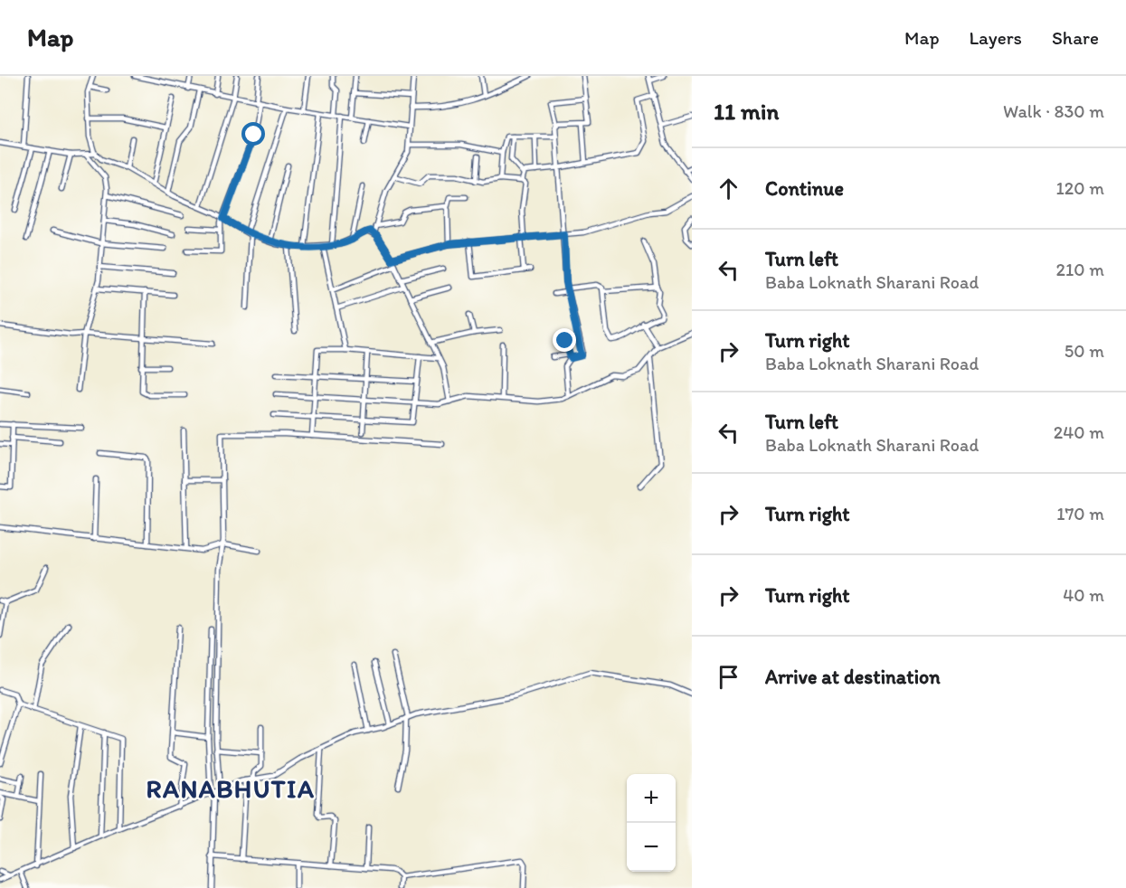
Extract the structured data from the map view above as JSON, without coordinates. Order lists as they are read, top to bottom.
{
  "districts": ["RANABHUTIA"],
  "page": {
    "header": "Map",
    "nav": ["Map", "Layers", "Share"],
    "heading": ["11 min", "Walk · 830 m"],
    "list": [
      ["Continue", "120 m"],
      ["Turn left", "Baba Loknath Sharani Road", "210 m"],
      ["Turn right", "Baba Loknath Sharani Road", "50 m"],
      ["Turn left", "Baba Loknath Sharani Road", "240 m"],
      ["Turn right", "170 m"],
      ["Turn right", "40 m"],
      "Arrive at destination"
    ],
    "map_buttons": ["+", "−"]
  }
}
